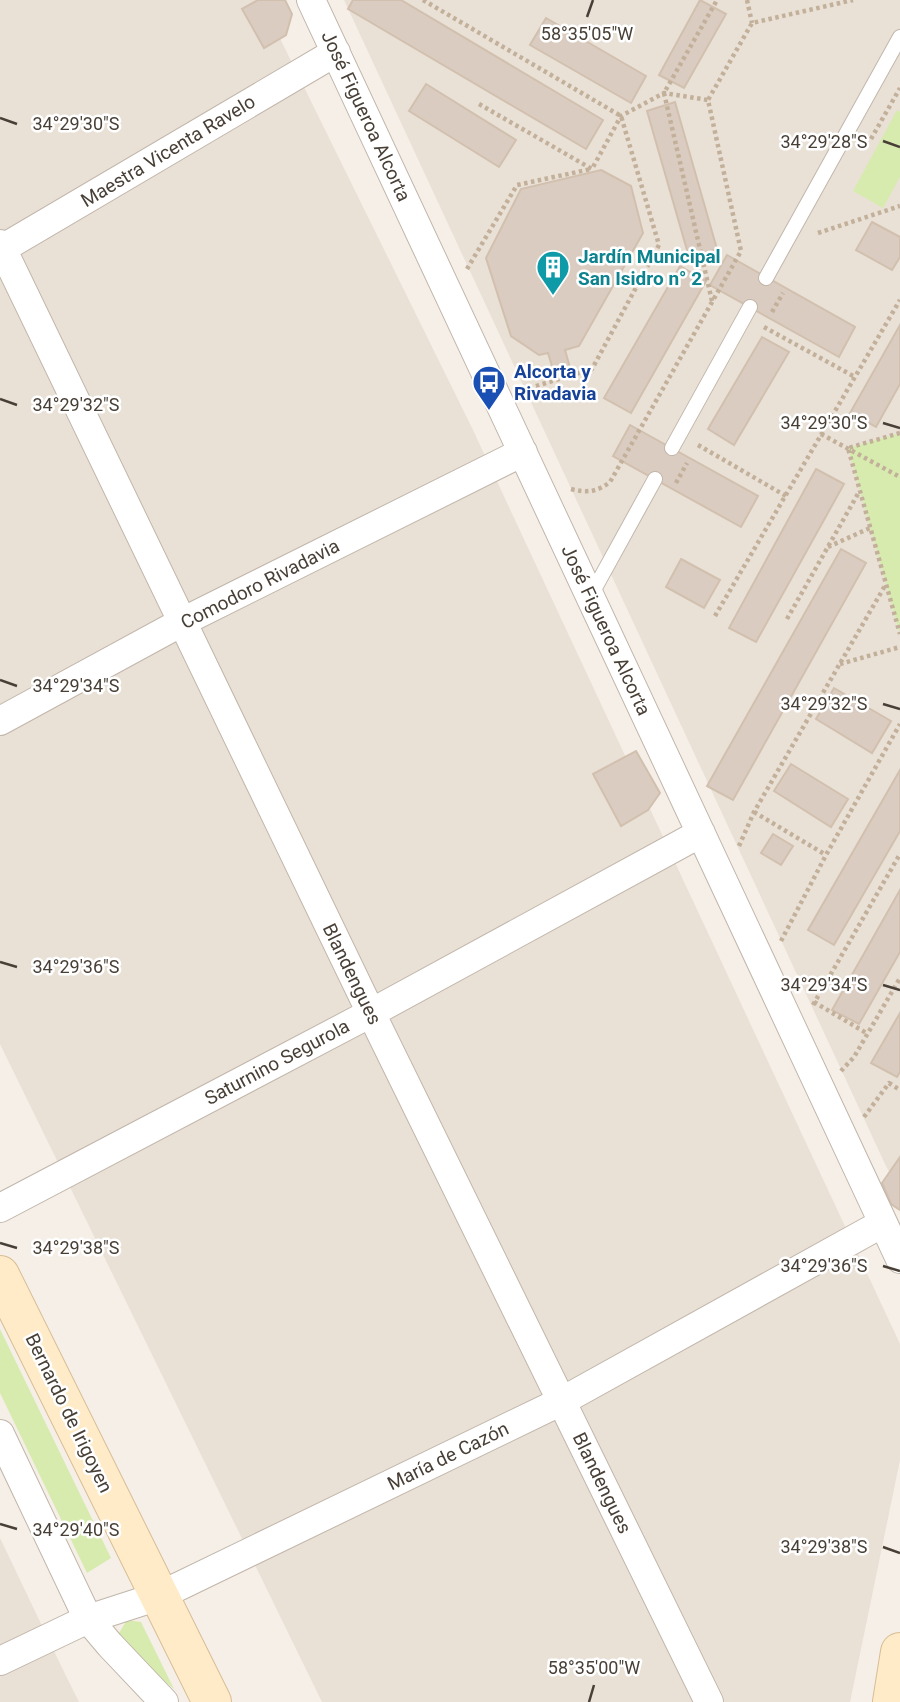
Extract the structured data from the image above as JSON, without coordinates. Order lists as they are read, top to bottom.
{
  "streets": {
    "street": [
      "José Figueroa Alcorta",
      "Maestra Vicenta Ravelo",
      "Comodoro Rivadavia",
      "Blandengues",
      "Saturnino Segurola",
      "Bernardo de Irigoyen",
      "María de Cazón"
    ]
  },
  "crossings": [
    ["José Figueroa Alcorta", "Maestra Vicenta Ravelo"],
    ["José Figueroa Alcorta", "Comodoro Rivadavia"],
    ["José Figueroa Alcorta", "Saturnino Segurola"],
    ["José Figueroa Alcorta", "María de Cazón"],
    ["Maestra Vicenta Ravelo", "Blandengues"],
    ["Comodoro Rivadavia", "Blandengues"],
    ["Blandengues", "Saturnino Segurola"],
    ["Blandengues", "María de Cazón"],
    ["Bernardo de Irigoyen", "María de Cazón"]
  ],
  "places": {
    "building": ["Jardín Municipal San Isidro n° 2"],
    "bus stop": ["Alcorta y Rivadavia"]
  },
  "coordinates": [
    "58°35'05\"W",
    "34°29'30\"S",
    "34°29'28\"S",
    "34°29'32\"S",
    "34°29'34\"S",
    "34°29'36\"S",
    "34°29'38\"S",
    "34°29'40\"S",
    "58°35'00\"W"
  ]
}
